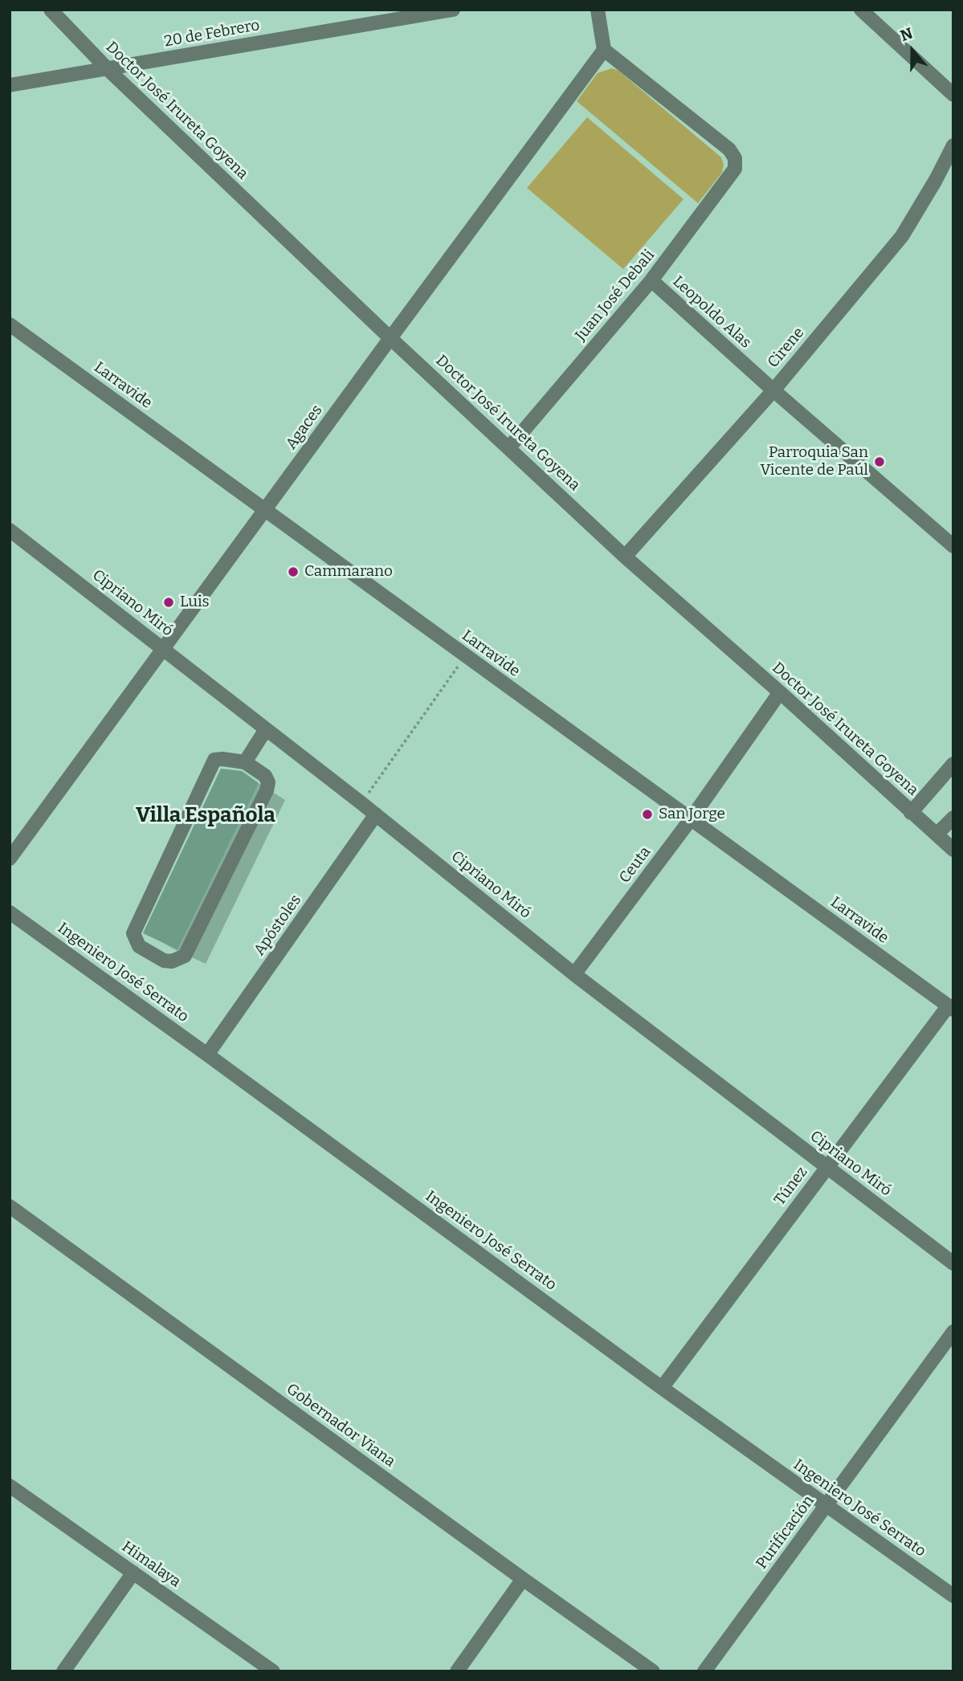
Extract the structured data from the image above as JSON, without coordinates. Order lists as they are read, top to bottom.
{
  "streets": {
    "street": [
      "20 de Febrero",
      "Doctor José Irureta Goyena",
      "Juan José Debali",
      "Leopoldo Alas",
      "Cirene",
      "Larravide",
      "Agaces",
      "Cipriano Miró",
      "Ceuta",
      "Apóstoles",
      "Ingeniero José Serrato",
      "Túnez",
      "Gobernador Viana",
      "Purificación",
      "Himalaya"
    ]
  },
  "crossings": [
    ["20 de Febrero", "Doctor José Irureta Goyena"],
    ["Doctor José Irureta Goyena", "Juan José Debali"],
    ["Doctor José Irureta Goyena", "Cirene"],
    ["Doctor José Irureta Goyena", "Agaces"],
    ["Doctor José Irureta Goyena", "Ceuta"],
    ["Juan José Debali", "Leopoldo Alas"],
    ["Juan José Debali", "Agaces"],
    ["Leopoldo Alas", "Cirene"],
    ["Larravide", "Agaces"],
    ["Larravide", "Ceuta"],
    ["Larravide", "Túnez"],
    ["Agaces", "Cipriano Miró"],
    ["Cipriano Miró", "Ceuta"],
    ["Cipriano Miró", "Apóstoles"],
    ["Cipriano Miró", "Túnez"],
    ["Apóstoles", "Ingeniero José Serrato"],
    ["Ingeniero José Serrato", "Túnez"],
    ["Ingeniero José Serrato", "Purificación"]
  ],
  "districts": ["Villa Española"],
  "places": [
    "Parroquia San Vicente de Paúl",
    "Cammarano",
    "Luis",
    "San Jorge"
  ],
  "north": "top"
}
